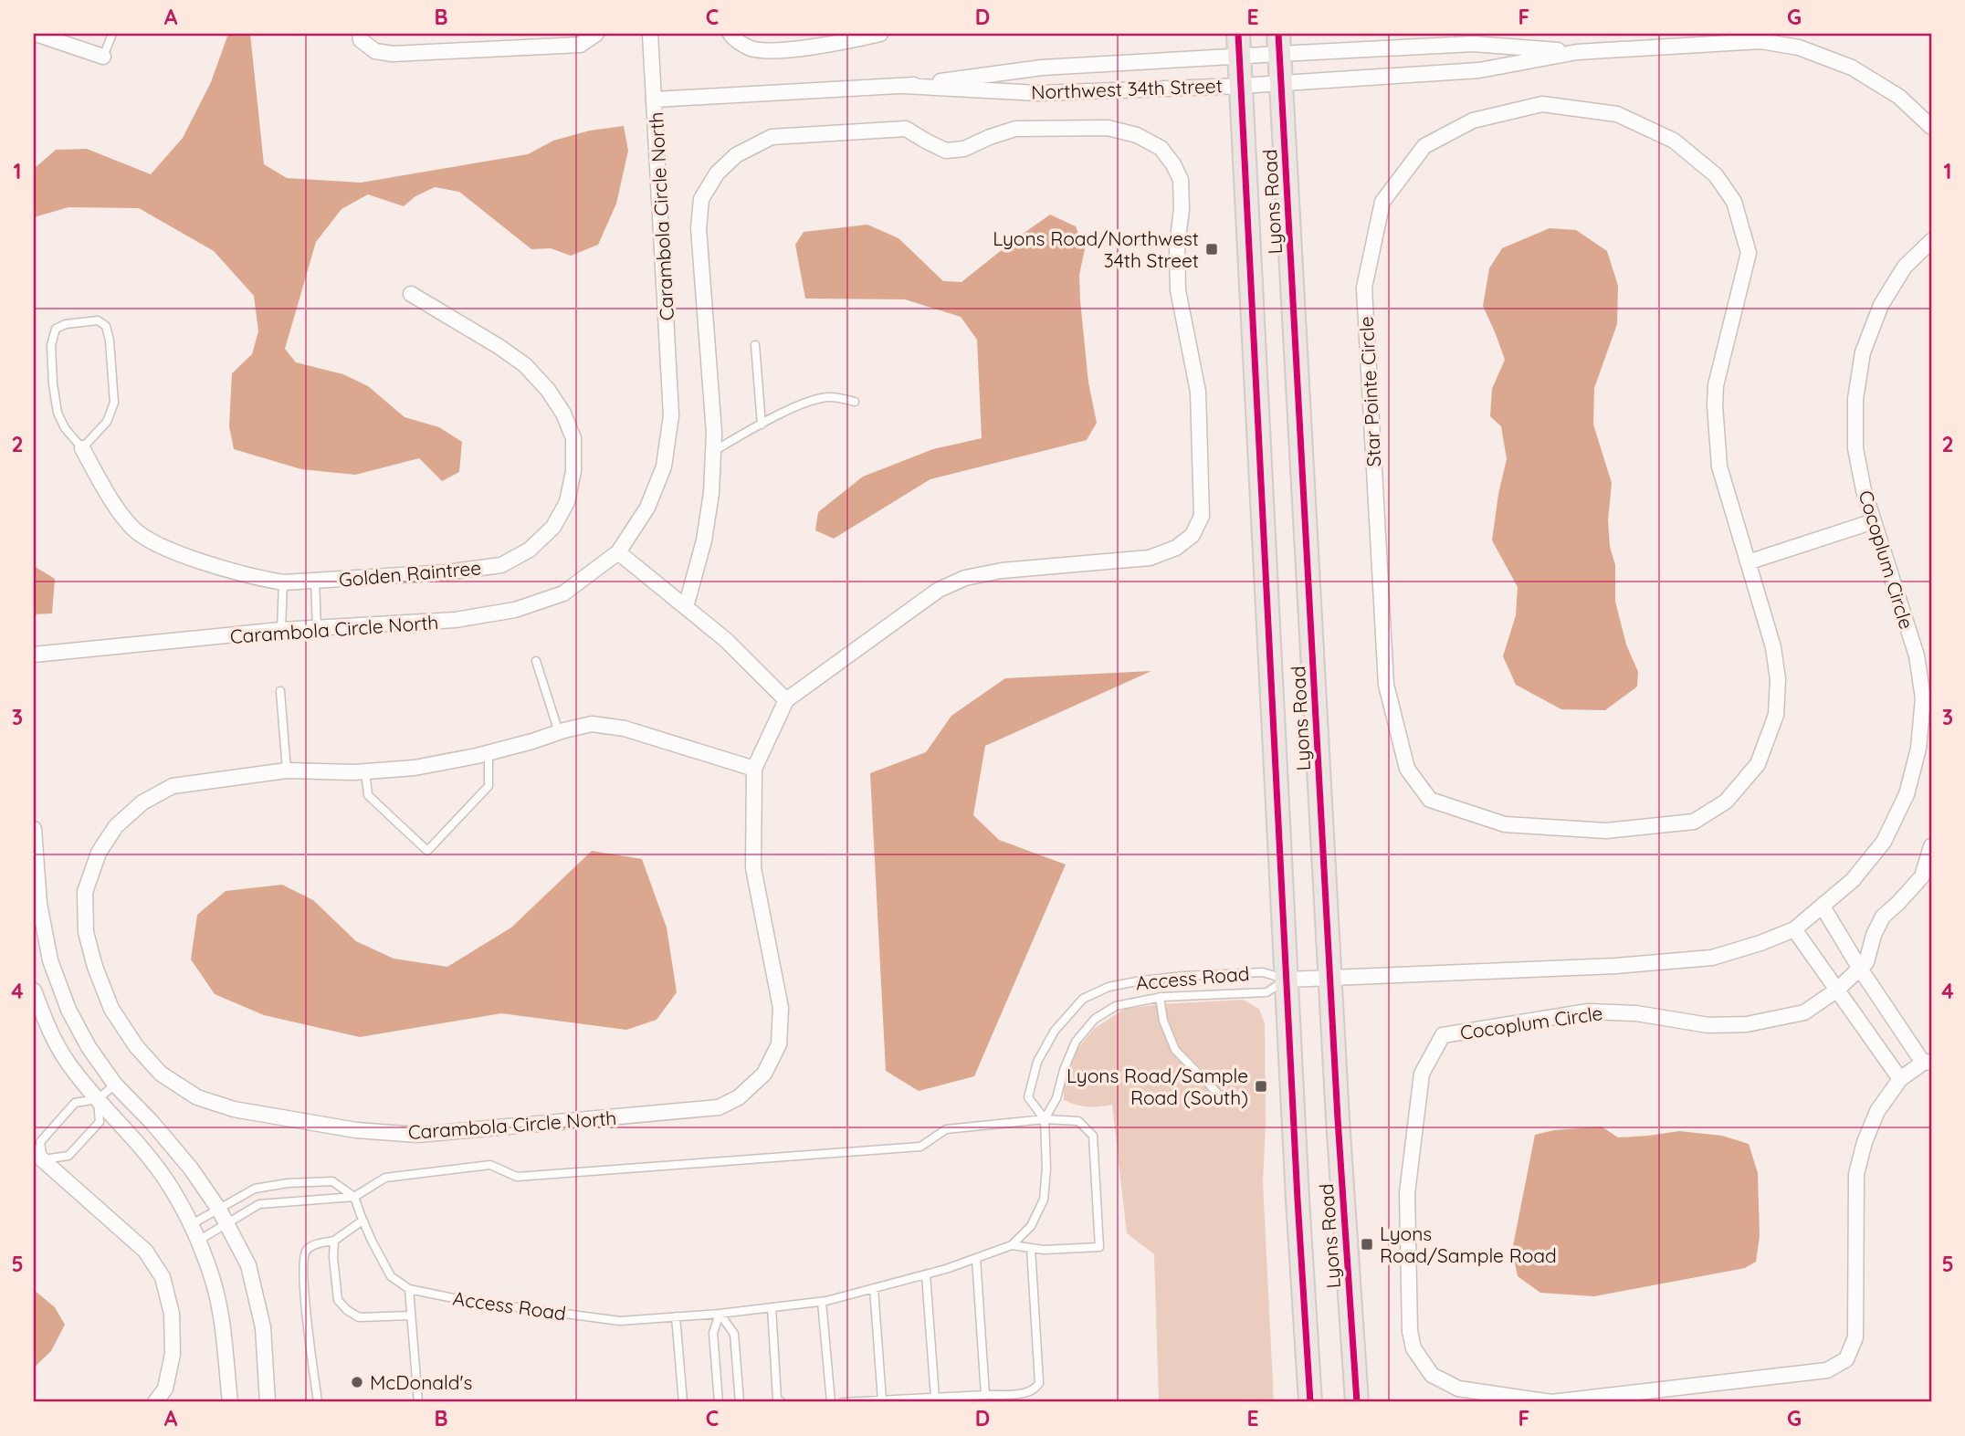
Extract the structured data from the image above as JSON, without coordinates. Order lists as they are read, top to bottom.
{
  "streets": {
    "main road": ["Lyons Road"],
    "street": [
      "Northwest 34th Street",
      "Carambola Circle North",
      "Star Pointe Circle",
      "Cocoplum Circle",
      "Golden Raintree"
    ],
    "lane": ["Access Road"]
  },
  "crossings": [
    ["Northwest 34th Street", "Lyons Road"],
    ["Northwest 34th Street", "Carambola Circle North"],
    ["Lyons Road", "Cocoplum Circle"],
    ["Lyons Road", "Access Road"],
    ["Cocoplum Circle", "Access Road"]
  ],
  "places": {
    "transit": ["Lyons Road/Northwest 34th Street", "Lyons Road/Sample Road (South)", "Lyons Road/Sample Road"],
    "other": ["McDonald's"]
  },
  "grid": {
    "columns": [
      "A",
      "B",
      "C",
      "D",
      "E",
      "F",
      "G"
    ],
    "rows": [
      "1",
      "2",
      "3",
      "4",
      "5"
    ]
  }
}
